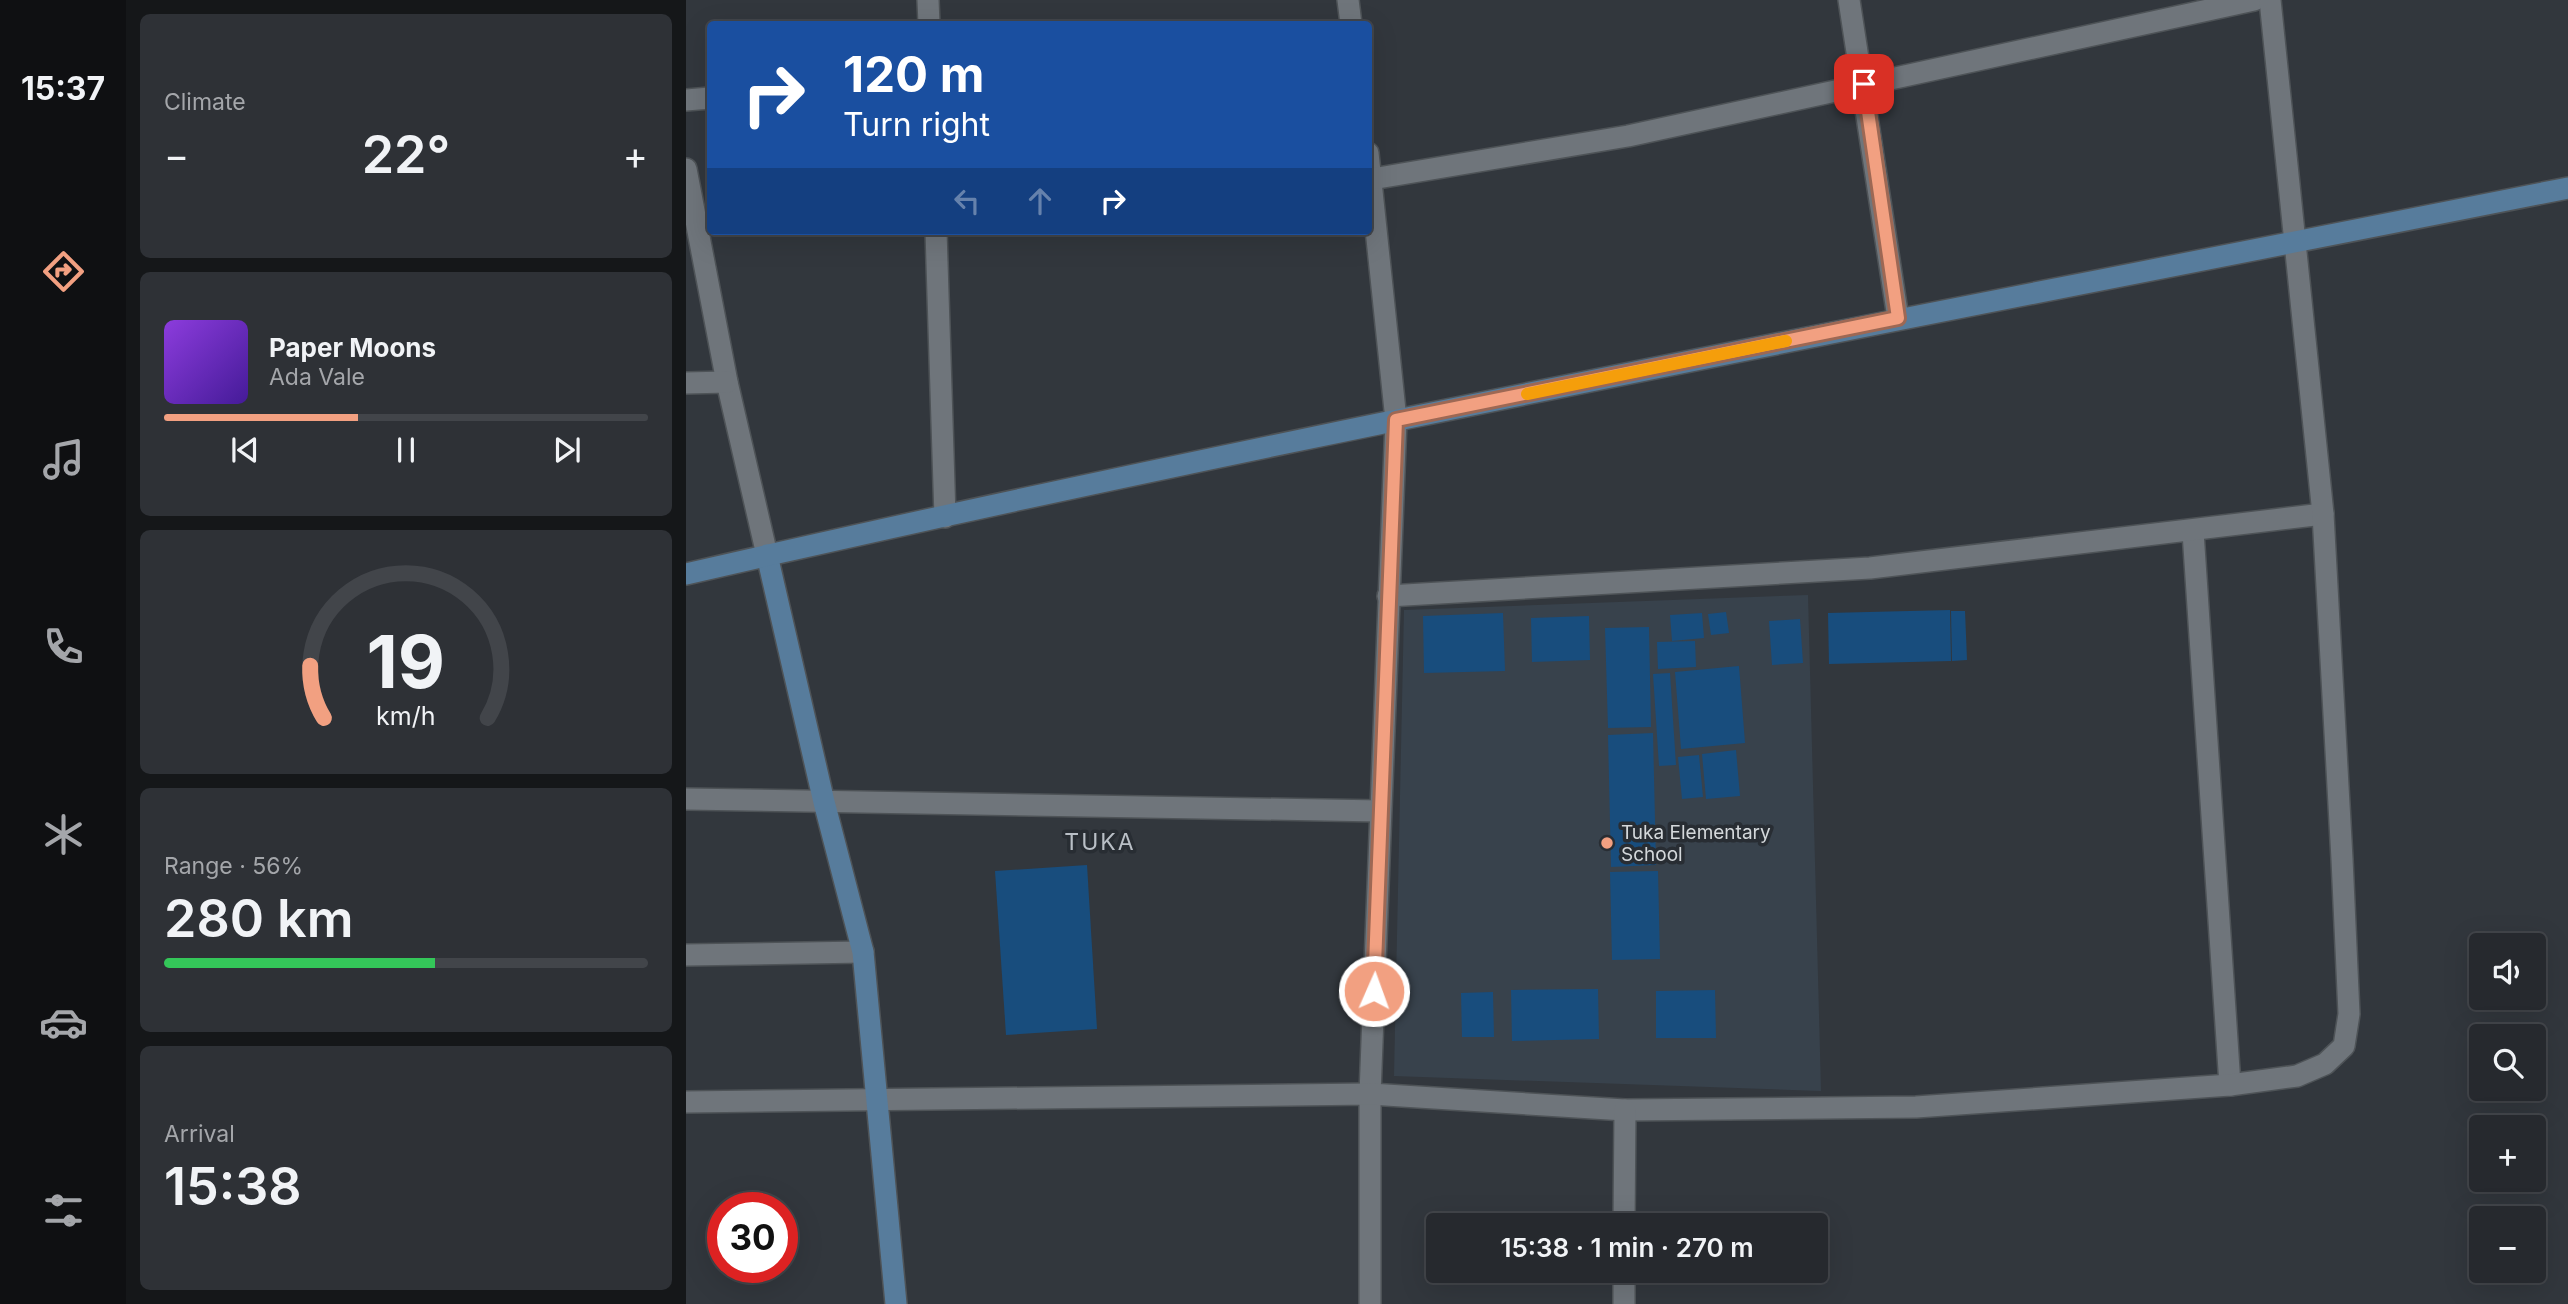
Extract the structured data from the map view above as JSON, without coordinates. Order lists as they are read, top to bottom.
{
  "districts": ["TUKA"],
  "places": ["Tuka Elementary School"],
  "page": {
    "tabs": "15:37",
    "tile": [
      "Climate",
      ["Range · 56%", "280 km"],
      ["Arrival", "15:38"]
    ],
    "turn": ["120 m", "Turn right"],
    "heat": ["−", "22°", "+"],
    "song": ["Paper Moons", "Ada Vale"],
    "map_buttons": ["+", "−"],
    "limit": "30",
    "trip": "15:38 · 1 min · 270 m",
    "gauge": ["19", "km/h"]
  }
}
